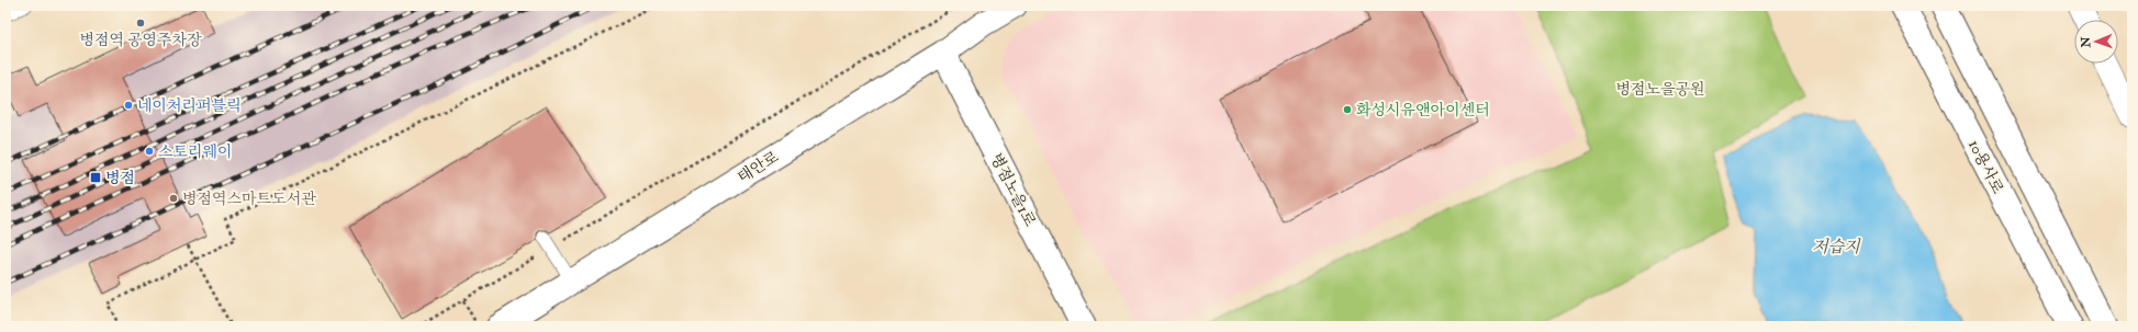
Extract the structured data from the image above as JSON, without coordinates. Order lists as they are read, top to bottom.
{
  "streets": {
    "street": ["태안로", "10용사로", "병점노을1로"]
  },
  "crossings": [
    ["태안로", "병점노을1로"]
  ],
  "water": ["저습지"],
  "parks": ["병점노을공원"],
  "places": {
    "other": [
      "병점역 공영주차장",
      "네이처리퍼블릭",
      "화성시유앤아이센터",
      "스토리웨이",
      "병점역스마트도서관"
    ],
    "transit": ["병점"]
  },
  "north": "left"
}
